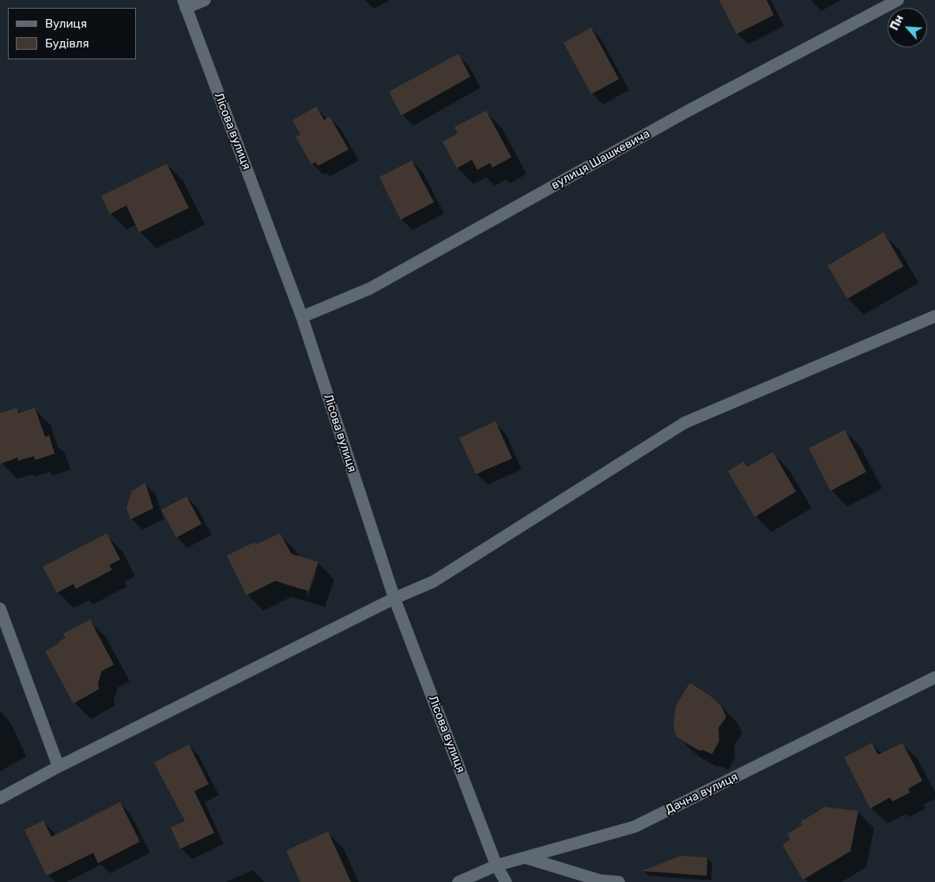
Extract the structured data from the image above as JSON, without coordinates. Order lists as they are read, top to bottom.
{
  "streets": {
    "street": ["Лісова вулиця", "вулиця Шашкевича", "Дачна вулиця"]
  },
  "crossings": [
    ["Лісова вулиця", "вулиця Шашкевича"],
    ["Лісова вулиця", "Дачна вулиця"]
  ],
  "legend": ["Вулиця", "Будівля"],
  "north": "top left"
}
